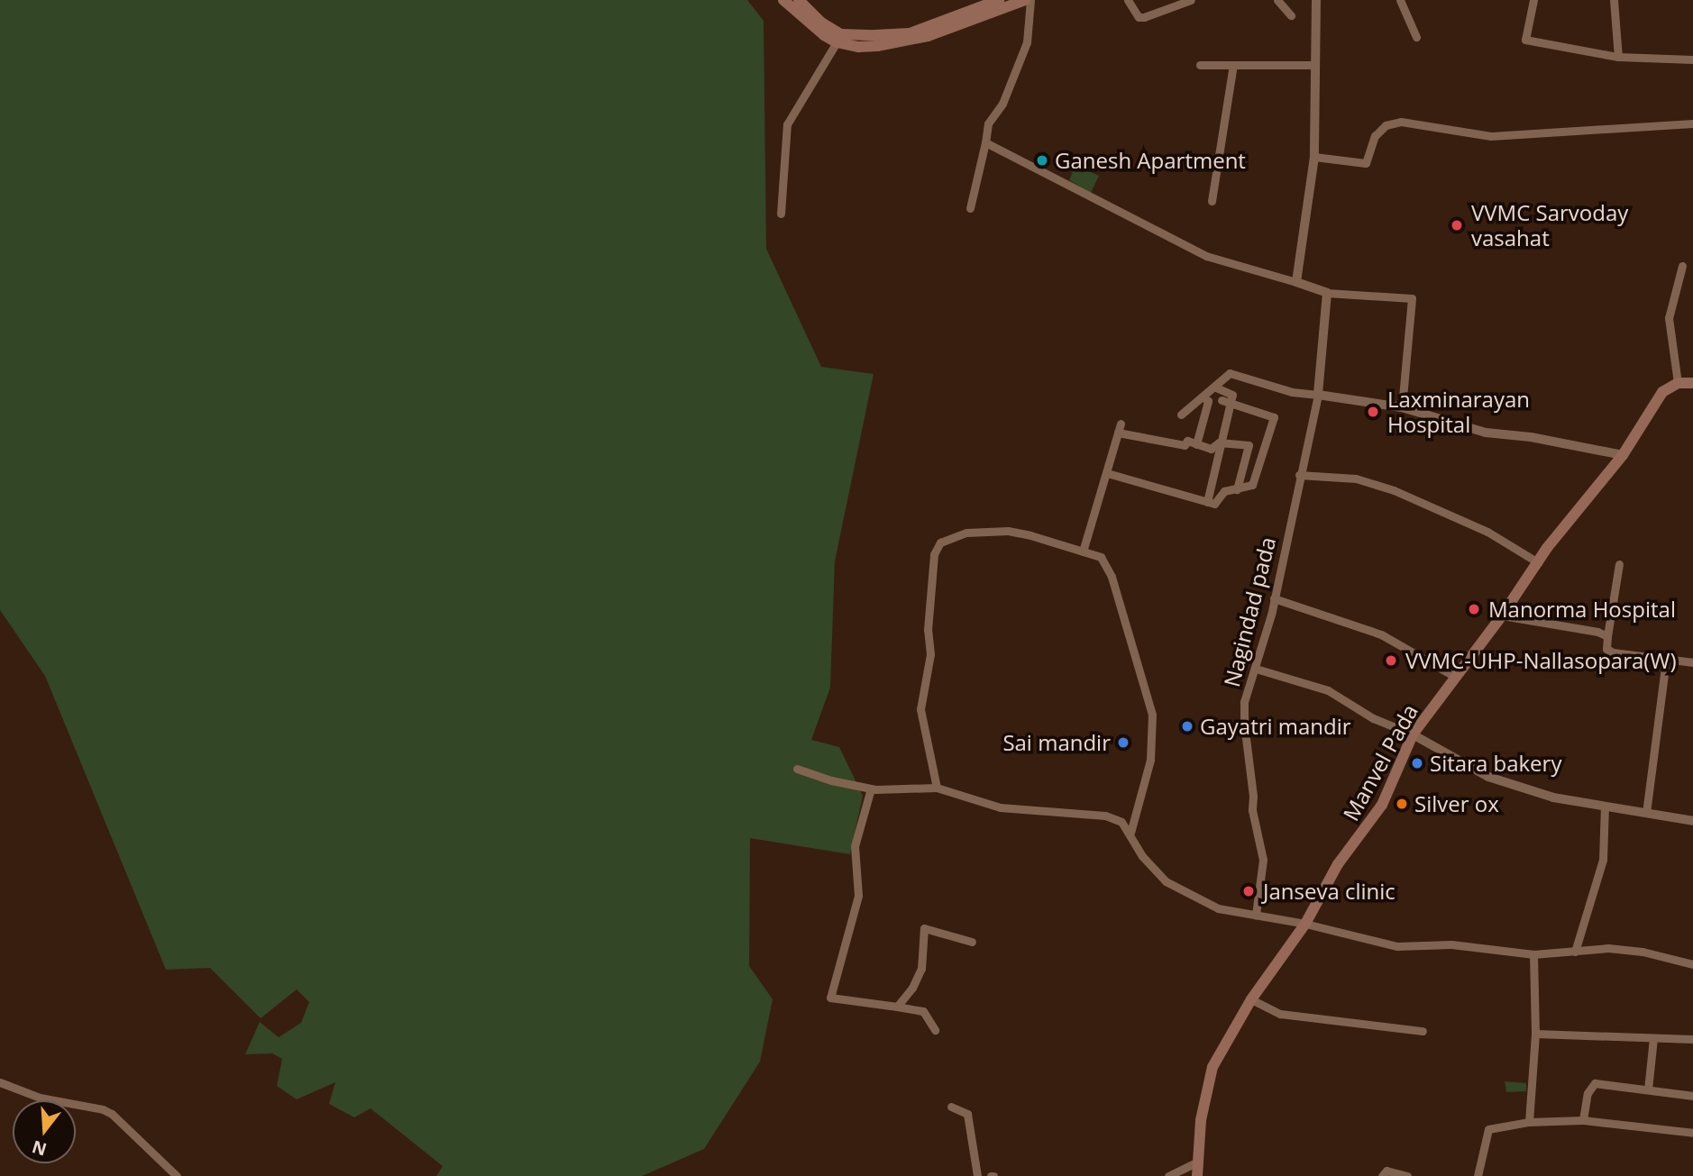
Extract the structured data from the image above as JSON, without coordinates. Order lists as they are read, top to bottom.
{
  "streets": {
    "main road": ["Manvel Pada"],
    "street": ["Nagindad pada"]
  },
  "places": [
    "Ganesh Apartment",
    "VVMC Sarvoday vasahat",
    "Laxminarayan Hospital",
    "Manorma Hospital",
    "VVMC-UHP-Nallasopara(W)",
    "Gayatri mandir",
    "Sai mandir",
    "Sitara bakery",
    "Silver ox",
    "Janseva clinic"
  ],
  "north": "bottom"
}
